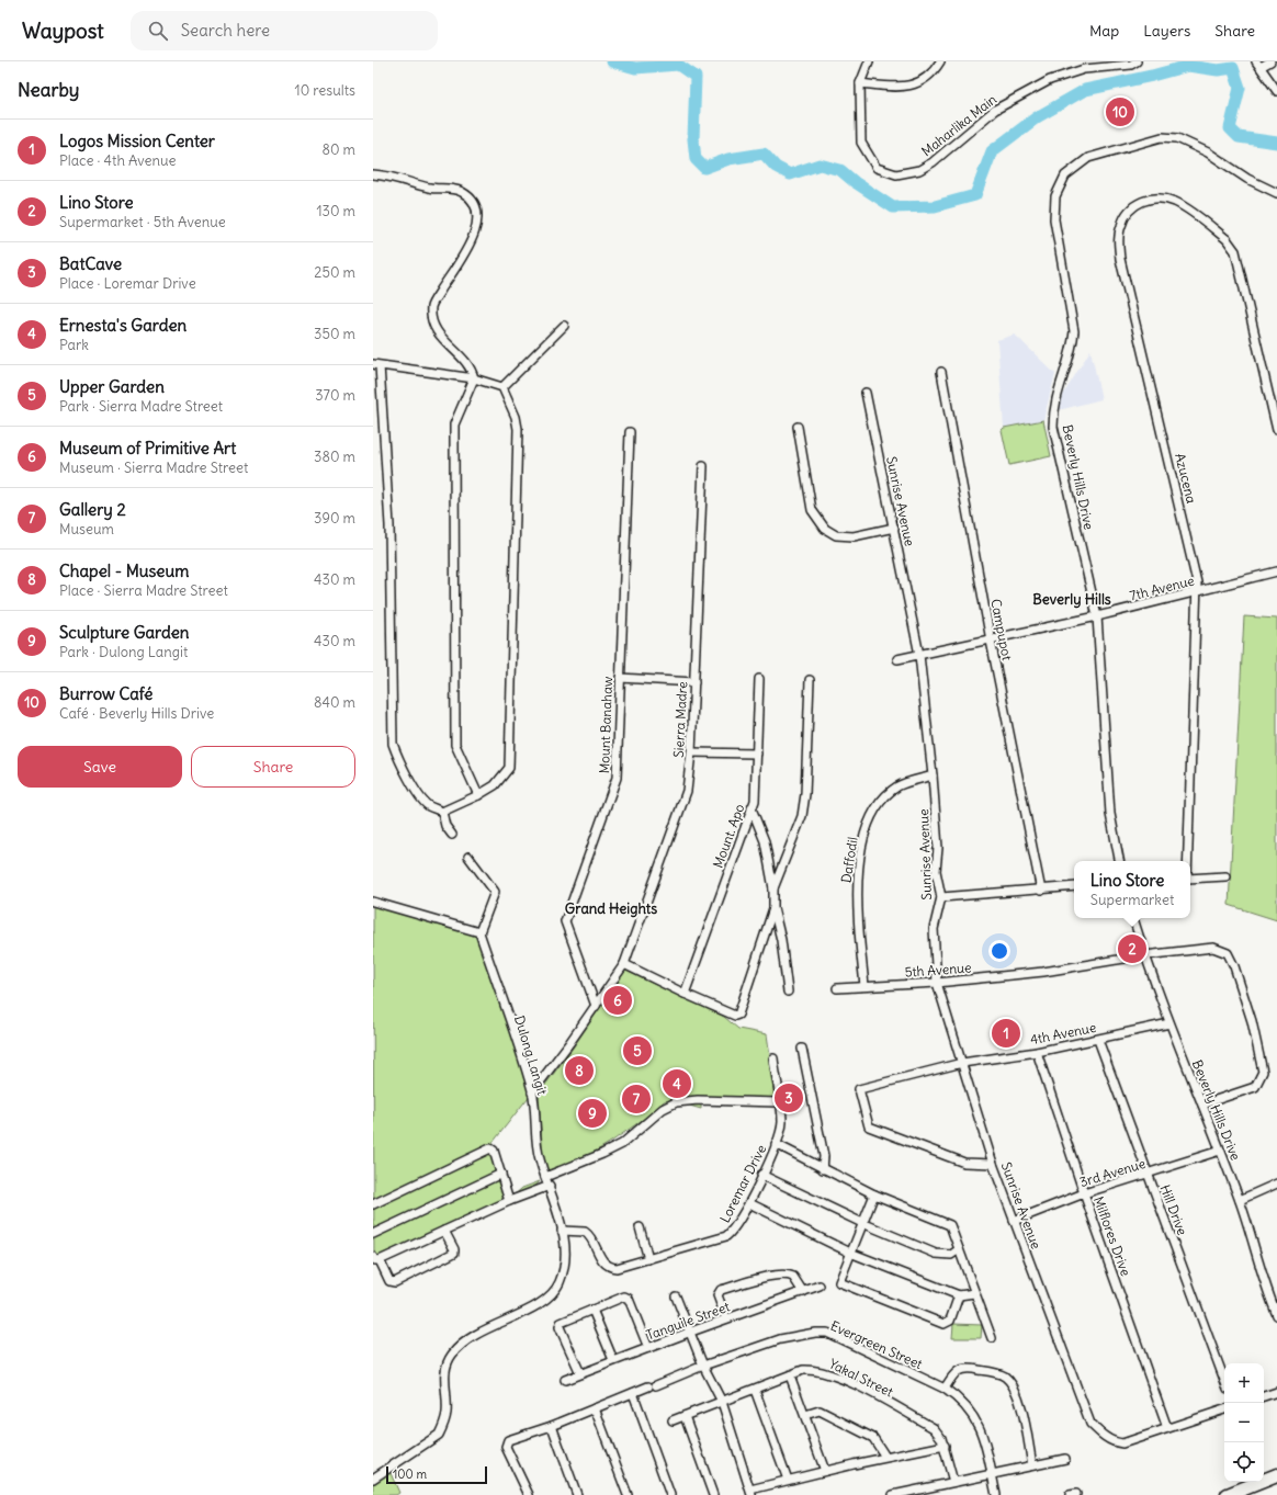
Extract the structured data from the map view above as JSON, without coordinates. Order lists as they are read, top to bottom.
{
  "streets": {
    "street": [
      "Maharlika Main",
      "Beverly Hills Drive",
      "Azucena",
      "Sunrise Avenue",
      "7th Avenue",
      "Campupot",
      "Sierra Madre",
      "Mount Banahaw",
      "Mount. Apo",
      "Daffodil",
      "5th Avenue",
      "4th Avenue",
      "Dulong Langit",
      "3rd Avenue",
      "Loremar Drive",
      "Hill Drive",
      "Milflores Drive",
      "Tanguile Street",
      "Evergreen Street",
      "Yakal Street"
    ]
  },
  "crossings": [
    ["Beverly Hills Drive", "7th Avenue"],
    ["Beverly Hills Drive", "5th Avenue"],
    ["Beverly Hills Drive", "4th Avenue"],
    ["Beverly Hills Drive", "3rd Avenue"],
    ["Azucena", "7th Avenue"],
    ["Sunrise Avenue", "7th Avenue"],
    ["Sunrise Avenue", "Daffodil"],
    ["Sunrise Avenue", "5th Avenue"],
    ["Sunrise Avenue", "4th Avenue"],
    ["Sunrise Avenue", "3rd Avenue"],
    ["Sunrise Avenue", "Milflores Drive"],
    ["7th Avenue", "Campupot"],
    ["Sierra Madre", "Mount Banahaw"],
    ["Sierra Madre", "Dulong Langit"],
    ["Daffodil", "5th Avenue"],
    ["4th Avenue", "Hill Drive"],
    ["4th Avenue", "Milflores Drive"],
    ["Dulong Langit", "Loremar Drive"],
    ["3rd Avenue", "Hill Drive"],
    ["3rd Avenue", "Milflores Drive"]
  ],
  "districts": ["Beverly Hills", "Grand Heights"],
  "scale_bar": "100 m",
  "page": {
    "header": "Waypost",
    "search": "Search here",
    "nav": ["Map", "Layers", "Share"],
    "heading": ["Nearby", "10 results"],
    "pins": [
      "10",
      "2",
      "6",
      "1",
      "5",
      "8",
      "4",
      "3",
      "7",
      "9"
    ],
    "list": [
      {
        "mark": "1",
        "name": "Logos Mission Center",
        "note": "Place · 4th Avenue",
        "value": "80 m"
      },
      {
        "mark": "2",
        "name": "Lino Store",
        "note": "Supermarket · 5th Avenue",
        "value": "130 m"
      },
      {
        "mark": "3",
        "name": "BatCave",
        "note": "Place · Loremar Drive",
        "value": "250 m"
      },
      {
        "mark": "4",
        "name": "Ernesta's Garden",
        "note": "Park",
        "value": "350 m"
      },
      {
        "mark": "5",
        "name": "Upper Garden",
        "note": "Park · Sierra Madre Street",
        "value": "370 m"
      },
      {
        "mark": "6",
        "name": "Museum of Primitive Art",
        "note": "Museum · Sierra Madre Street",
        "value": "380 m"
      },
      {
        "mark": "7",
        "name": "Gallery 2",
        "note": "Museum",
        "value": "390 m"
      },
      {
        "mark": "8",
        "name": "Chapel - Museum",
        "note": "Place · Sierra Madre Street",
        "value": "430 m"
      },
      {
        "mark": "9",
        "name": "Sculpture Garden",
        "note": "Park · Dulong Langit",
        "value": "430 m"
      },
      {
        "mark": "10",
        "name": "Burrow Café",
        "note": "Café · Beverly Hills Drive",
        "value": "840 m"
      }
    ],
    "buttons": ["Save", "Share"],
    "popup": ["Lino Store", "Supermarket"],
    "map_buttons": ["+", "−"],
    "scale": "100 m"
  }
}
